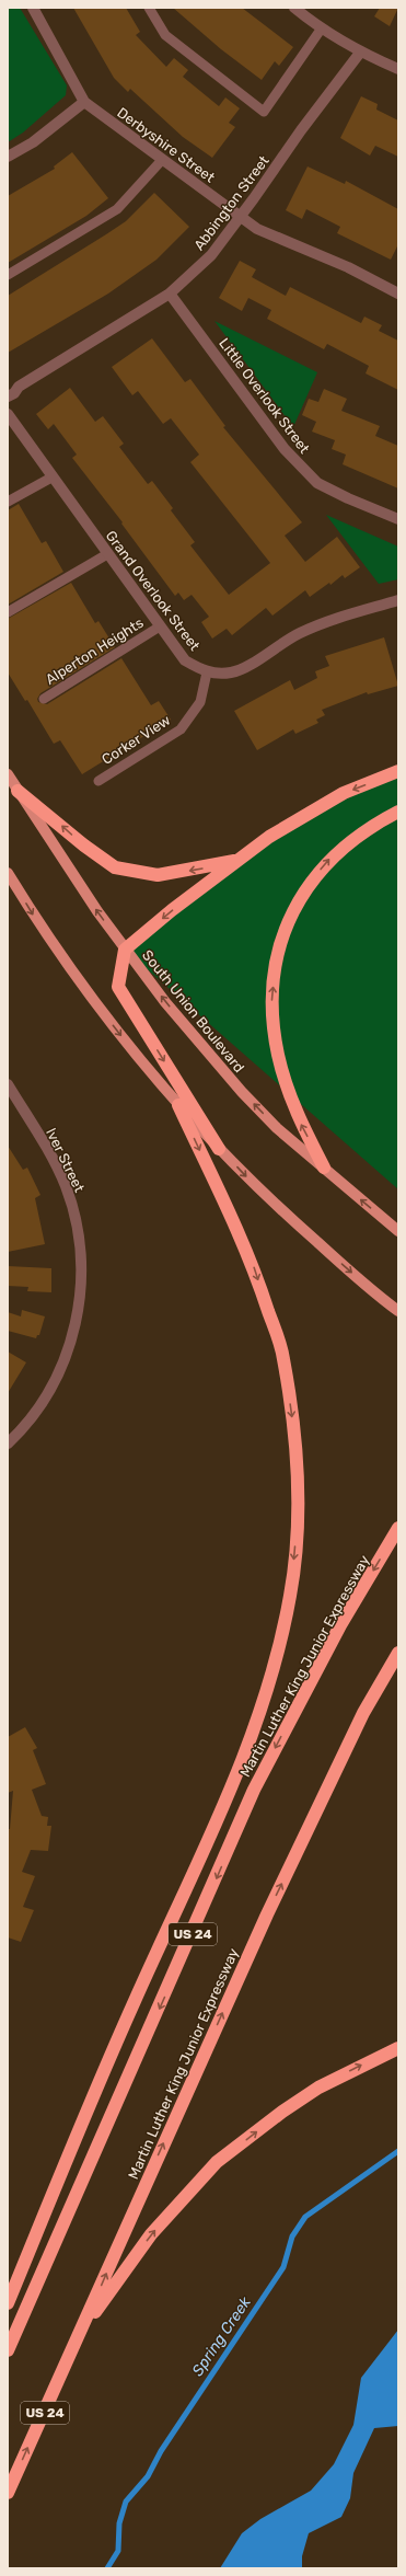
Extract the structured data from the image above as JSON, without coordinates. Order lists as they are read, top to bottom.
{
  "streets": {
    "highway": ["Martin Luther King Junior Expressway", "US 24"],
    "main road": ["South Union Boulevard"],
    "street": [
      "Derbyshire Street",
      "Abbington Street",
      "Little Overlook Street",
      "Grand Overlook Street",
      "Iver Street"
    ],
    "lane": ["Alperton Heights", "Corker View"]
  },
  "crossings": [
    ["Derbyshire Street", "Abbington Street"],
    ["Abbington Street", "Little Overlook Street"],
    ["Grand Overlook Street", "Alperton Heights"],
    ["Grand Overlook Street", "Corker View"]
  ],
  "water": ["Spring Creek"]
}
